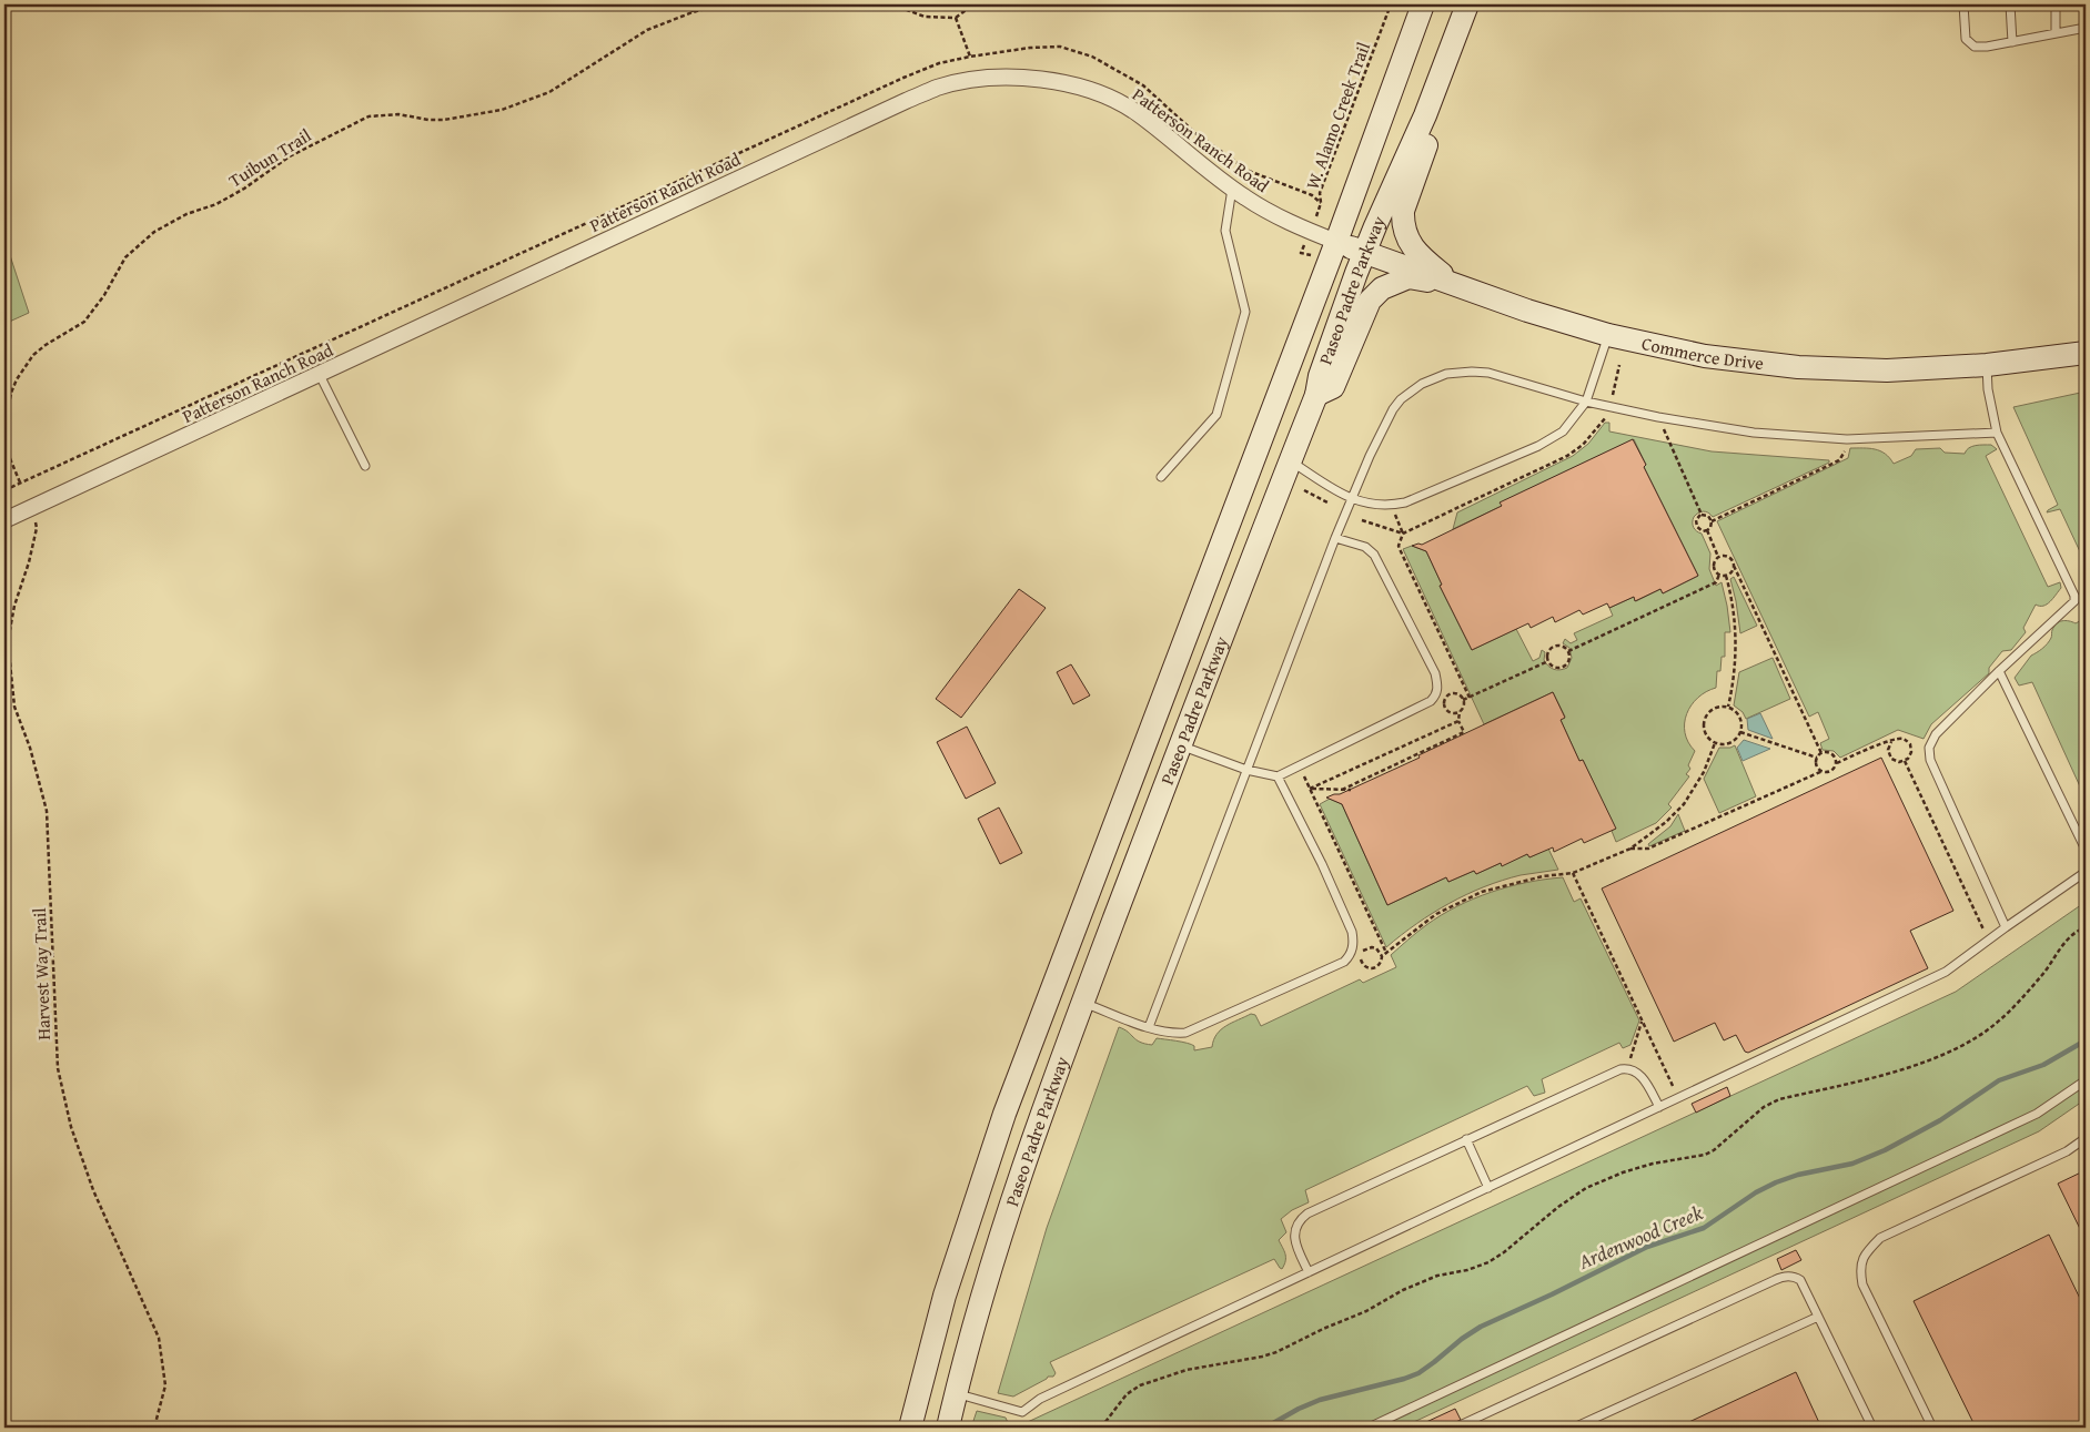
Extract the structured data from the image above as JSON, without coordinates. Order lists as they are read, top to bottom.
{
  "streets": {
    "main road": ["Paseo Padre Parkway", "Commerce Drive"],
    "street": ["Patterson Ranch Road"],
    "path": ["W. Alamo Creek Trail", "Tuibun Trail", "Harvest Way Trail"]
  },
  "crossings": [
    ["Patterson Ranch Road", "Paseo Padre Parkway"],
    ["Patterson Ranch Road", "Commerce Drive"],
    ["Patterson Ranch Road", "Harvest Way Trail"],
    ["Paseo Padre Parkway", "Commerce Drive"]
  ],
  "water": ["Ardenwood Creek"]
}
